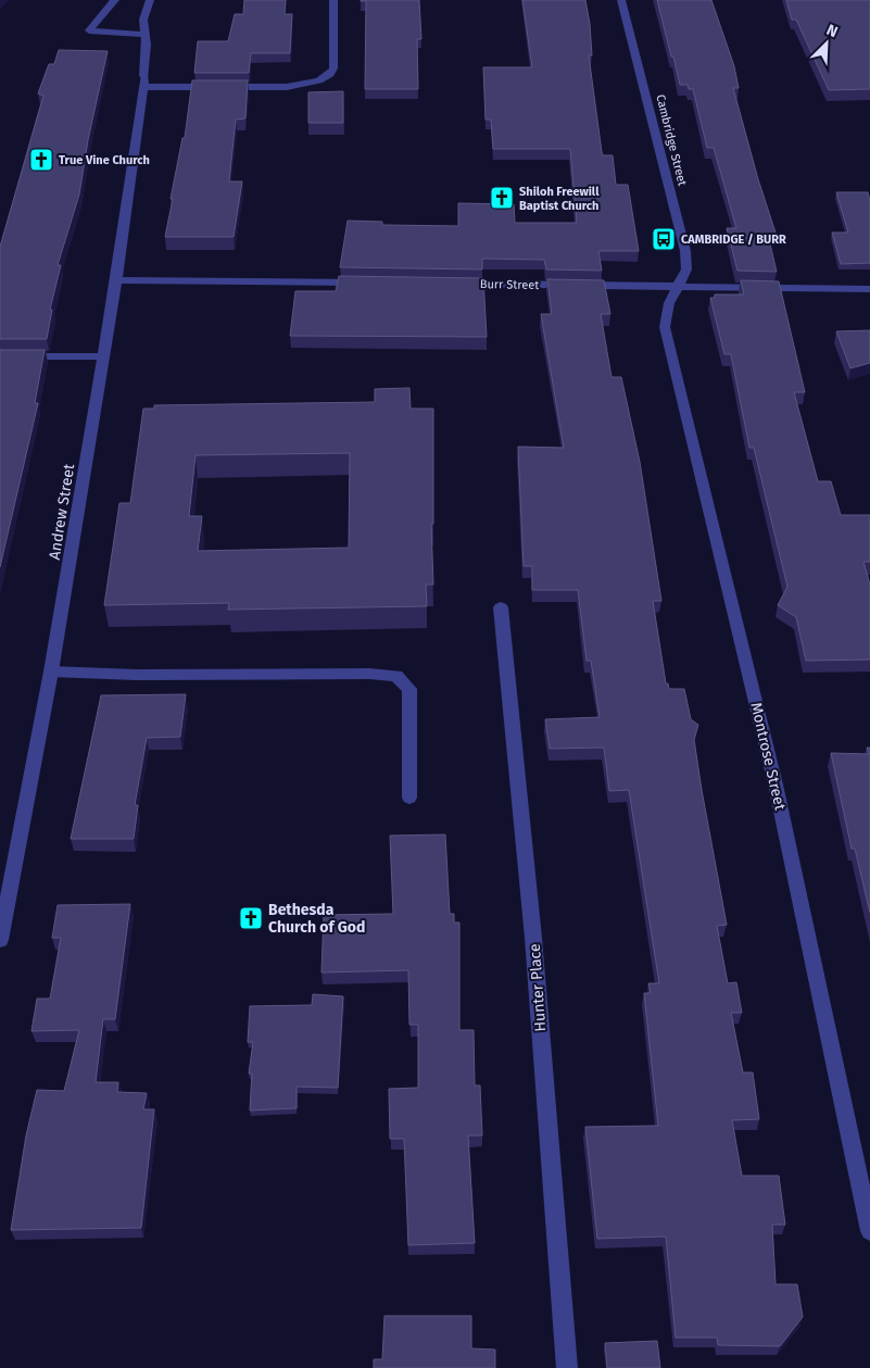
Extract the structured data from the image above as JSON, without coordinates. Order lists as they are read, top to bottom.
{
  "streets": {
    "street": [
      "Cambridge Street",
      "Burr Street",
      "Andrew Street",
      "Montrose Street",
      "Hunter Place"
    ]
  },
  "crossings": [
    ["Cambridge Street", "Burr Street"],
    ["Cambridge Street", "Montrose Street"],
    ["Burr Street", "Montrose Street"]
  ],
  "places": {
    "church": ["True Vine Church", "Shiloh Freewill Baptist Church", "Bethesda Church of God"],
    "bus stop": ["CAMBRIDGE / BURR"]
  },
  "north": "top right"
}
